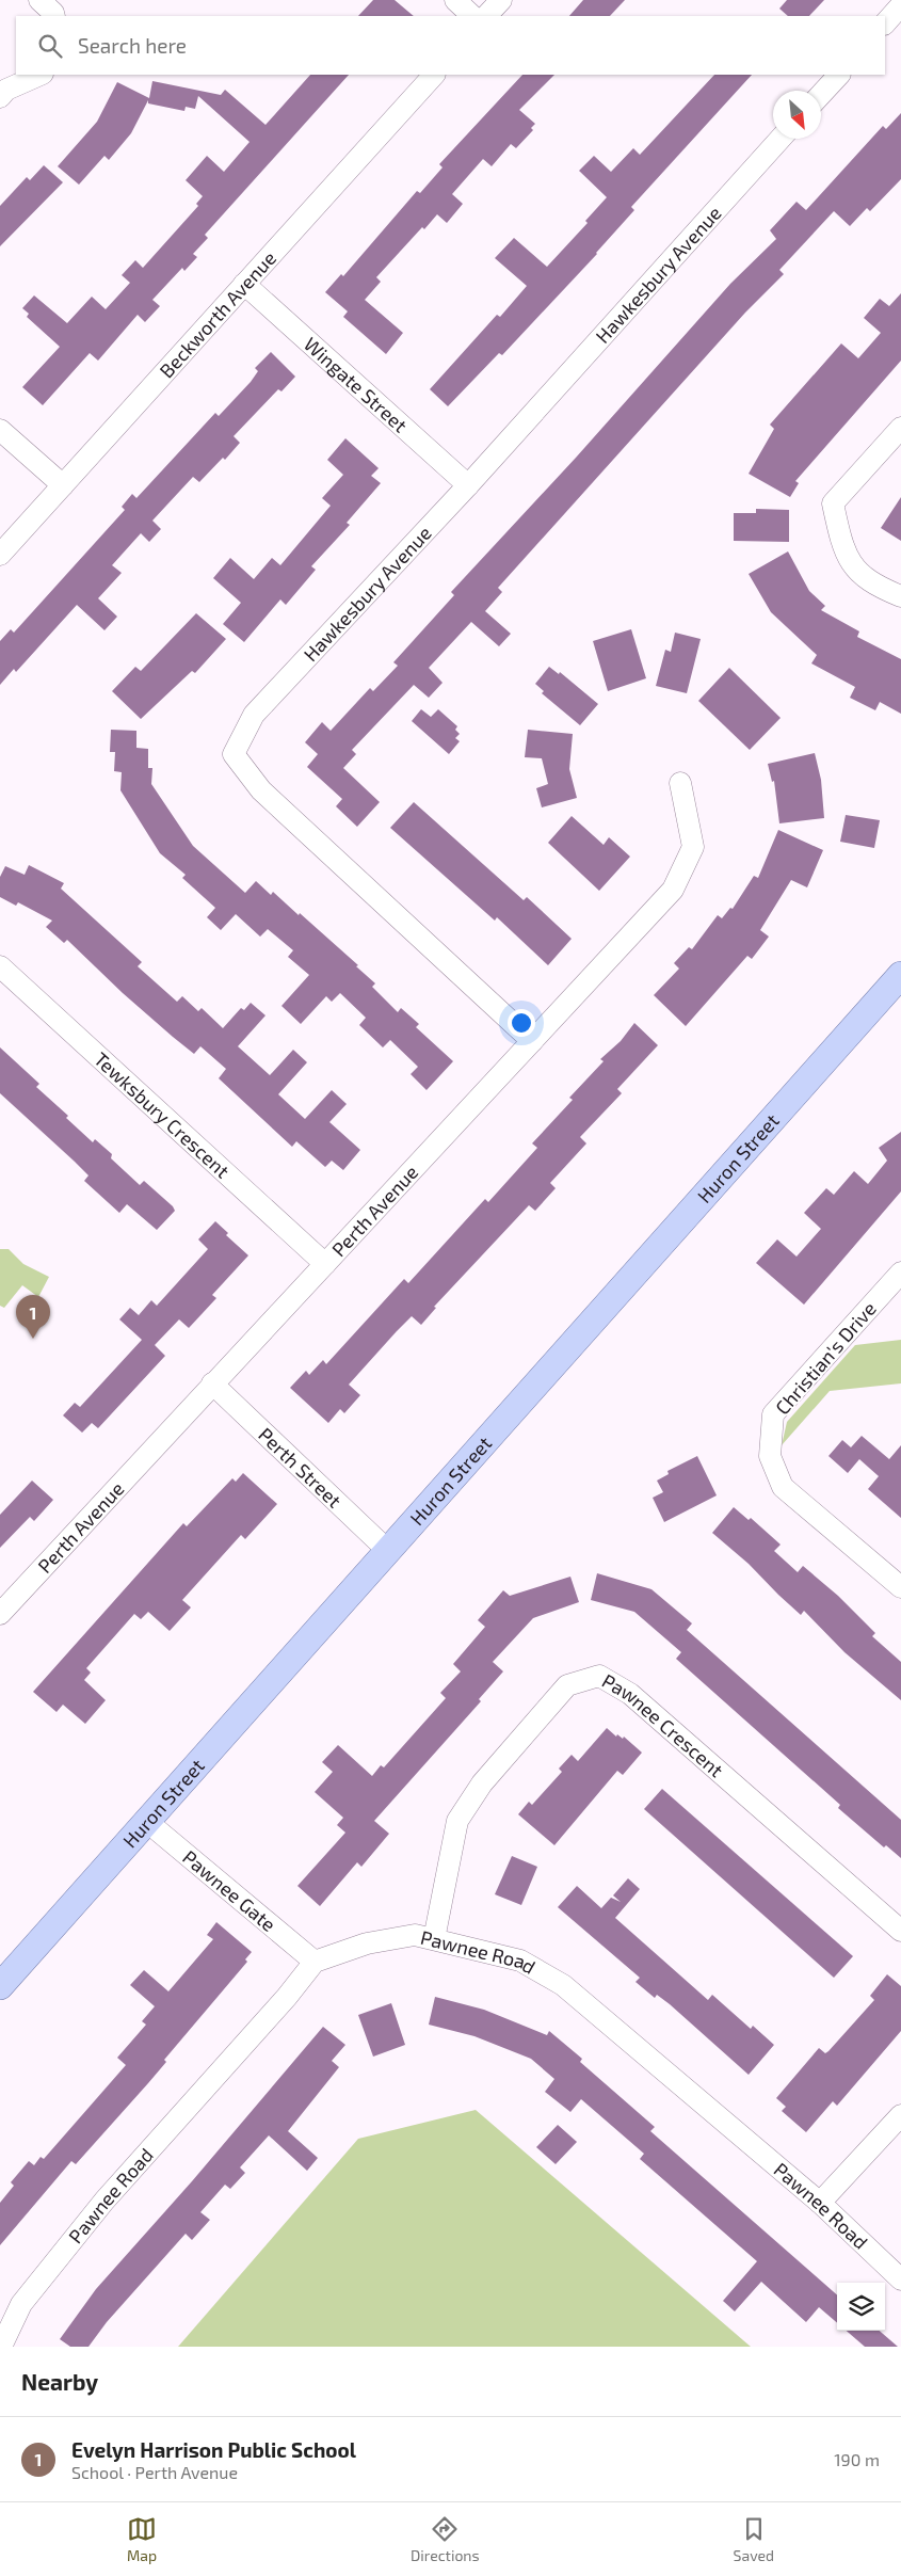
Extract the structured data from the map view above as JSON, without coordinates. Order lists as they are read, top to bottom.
{
  "streets": {
    "main road": ["Huron Street"],
    "street": [
      "Hawkesbury Avenue",
      "Beckworth Avenue",
      "Wingate Street",
      "Tewksbury Crescent",
      "Perth Avenue",
      "Christian's Drive",
      "Perth Street",
      "Pawnee Crescent",
      "Pawnee Gate",
      "Pawnee Road"
    ]
  },
  "crossings": [
    ["Hawkesbury Avenue", "Wingate Street"],
    ["Hawkesbury Avenue", "Perth Avenue"],
    ["Beckworth Avenue", "Wingate Street"],
    ["Tewksbury Crescent", "Perth Avenue"],
    ["Huron Street", "Perth Street"],
    ["Huron Street", "Pawnee Gate"],
    ["Perth Avenue", "Perth Street"],
    ["Pawnee Crescent", "Pawnee Road"],
    ["Pawnee Gate", "Pawnee Road"]
  ],
  "north": "bottom right",
  "page": {
    "search": "Search here",
    "pins": "1",
    "heading": "Nearby",
    "list": [
      {
        "mark": "1",
        "name": "Evelyn Harrison Public School",
        "note": "School · Perth Avenue",
        "value": "190 m"
      }
    ],
    "nav": ["Map", "Directions", "Saved"]
  }
}
